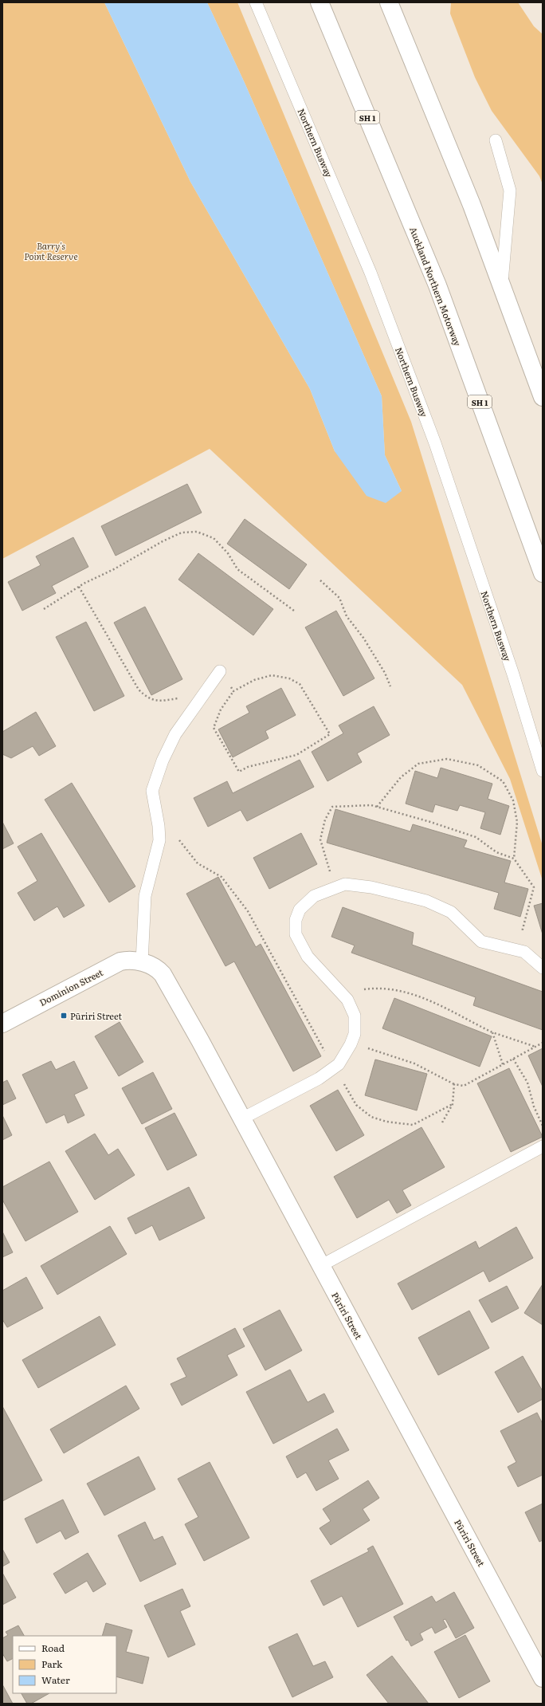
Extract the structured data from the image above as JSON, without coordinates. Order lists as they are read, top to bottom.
{
  "streets": {
    "main road": [
      "SH 1",
      "Auckland Northern Motorway",
      "Dominion Street",
      "Pūriri Street"
    ],
    "lane": ["Northern Busway"]
  },
  "crossings": [
    ["Dominion Street", "Pūriri Street"]
  ],
  "parks": ["Barry's Point Reserve"],
  "places": {
    "transit": ["Pūriri Street"]
  },
  "legend": ["Road", "Park", "Water"]
}
